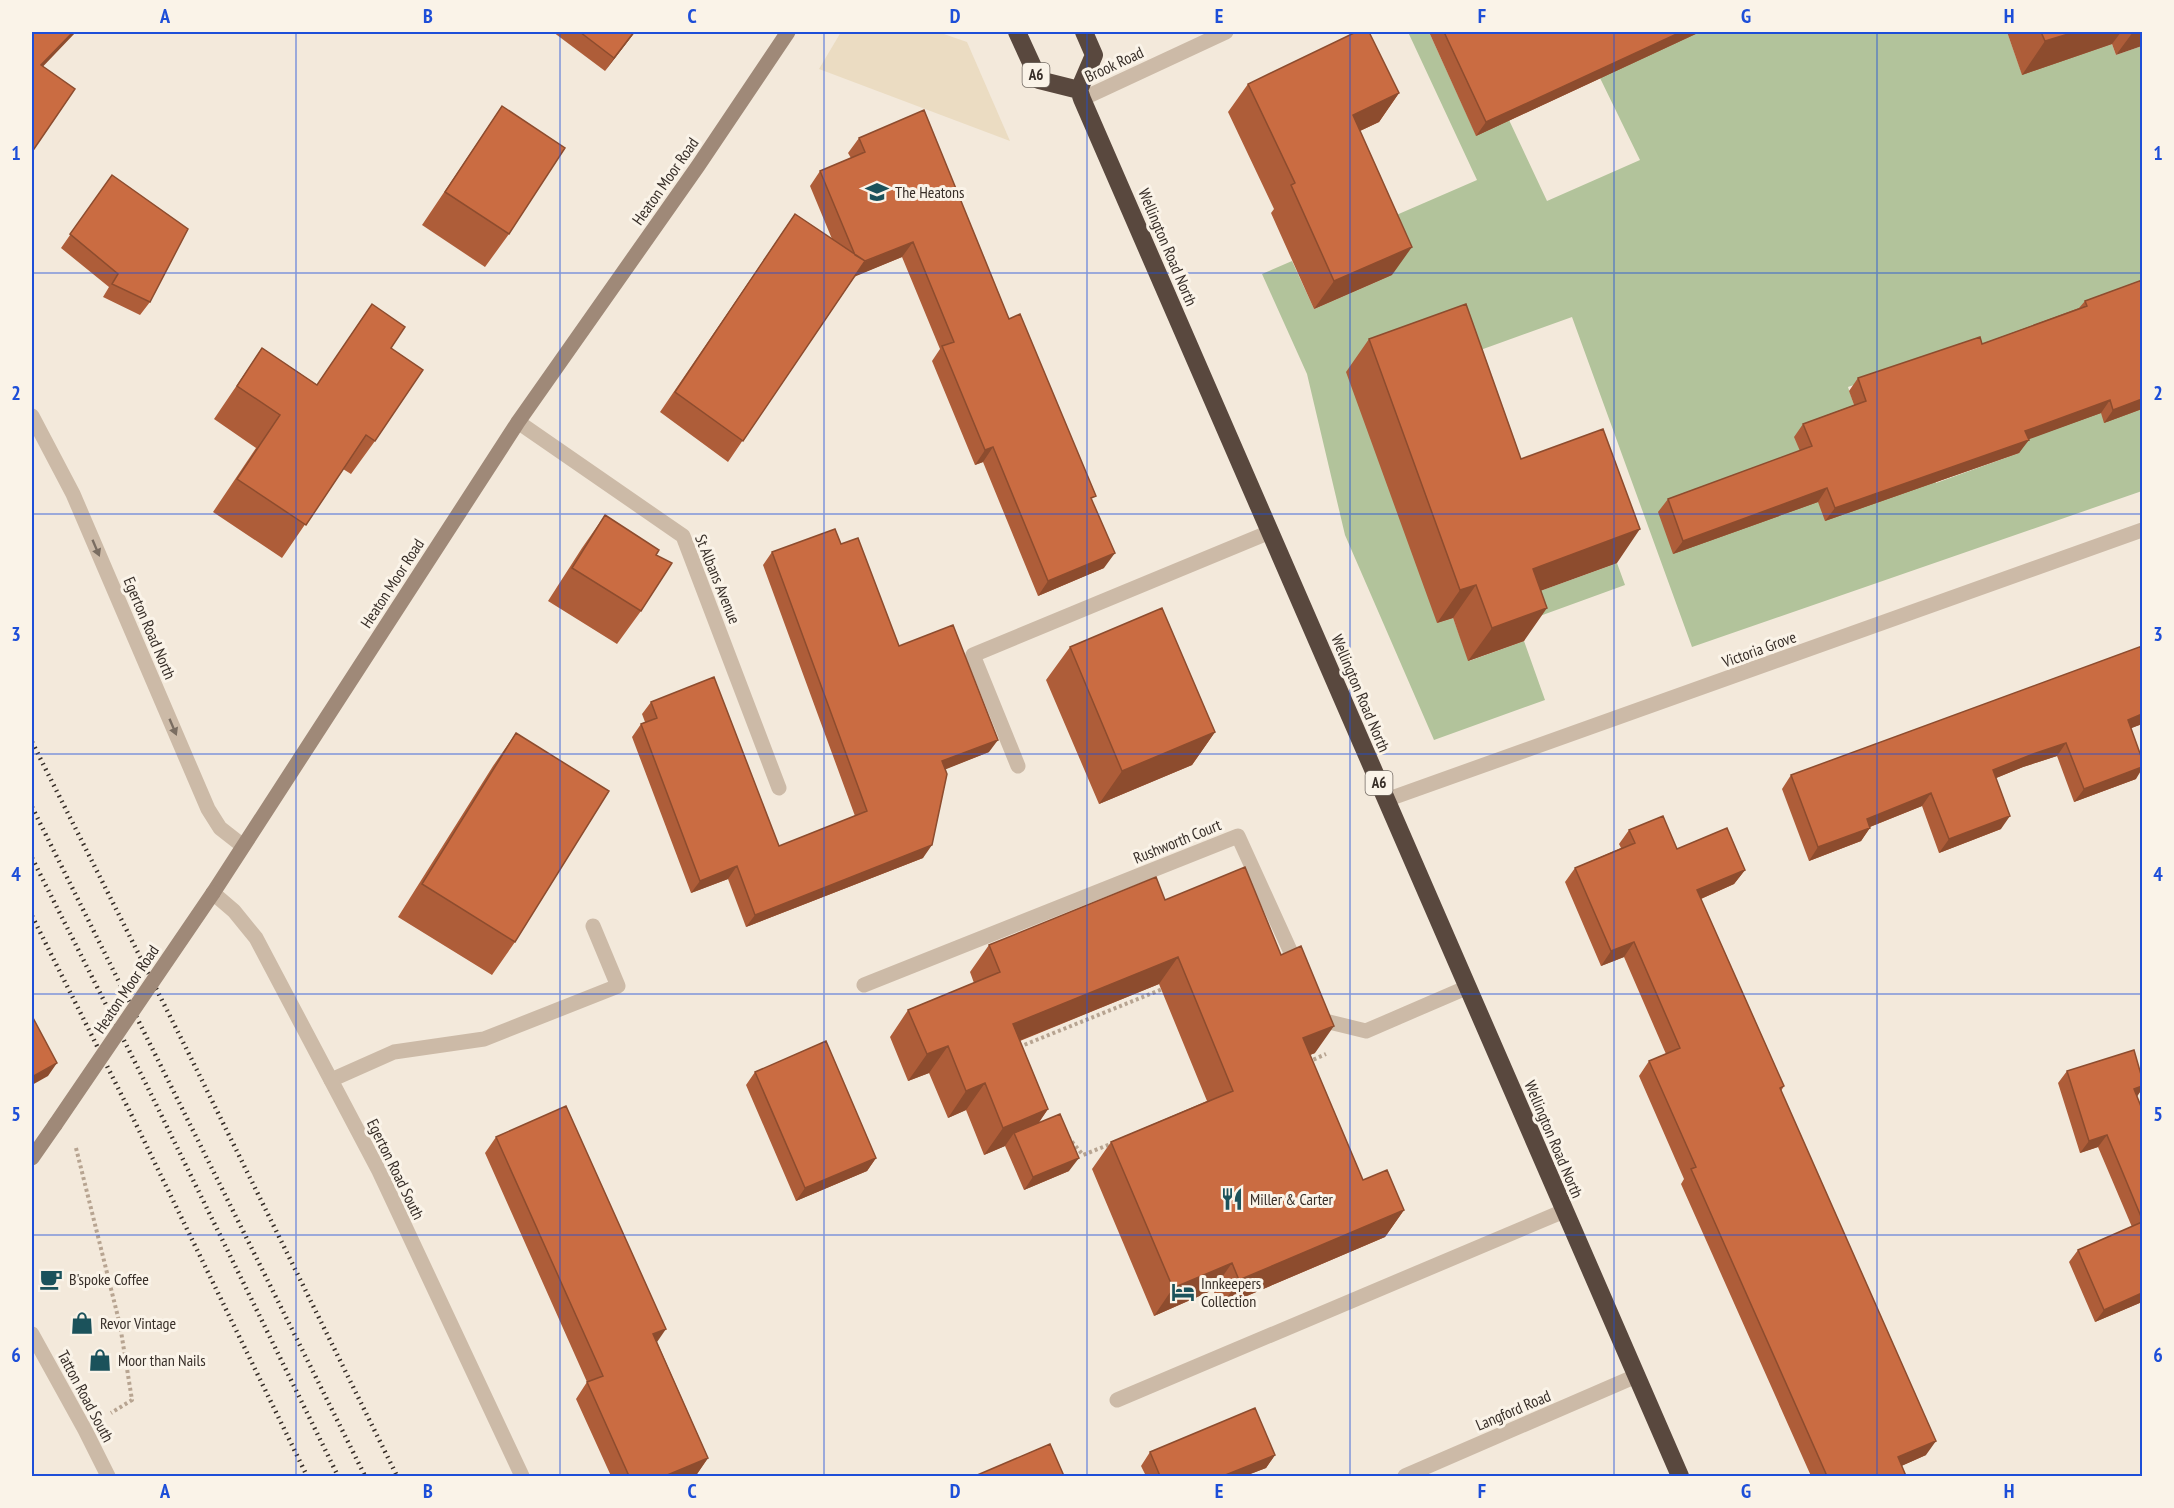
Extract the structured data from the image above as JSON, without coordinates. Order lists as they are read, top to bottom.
{
  "streets": {
    "highway": ["A6", "Wellington Road North"],
    "main road": ["Heaton Moor Road"],
    "street": [
      "Brook Road",
      "St Albans Avenue",
      "Egerton Road North",
      "Victoria Grove",
      "Rushworth Court",
      "Egerton Road South",
      "Tatton Road South",
      "Langford Road"
    ]
  },
  "crossings": [
    ["Brook Road", "A6"],
    ["Brook Road", "Wellington Road North"],
    ["A6", "Wellington Road North"],
    ["Heaton Moor Road", "St Albans Avenue"],
    ["Heaton Moor Road", "Egerton Road North"],
    ["Heaton Moor Road", "Egerton Road South"],
    ["Wellington Road North", "Victoria Grove"],
    ["Wellington Road North", "Langford Road"]
  ],
  "one_way": ["Egerton Road North"],
  "places": {
    "school or university": ["The Heatons"],
    "restaurant": ["Miller & Carter"],
    "cafe": ["B'spoke Coffee"],
    "hotel": ["Innkeepers Collection"],
    "shop": ["Revor Vintage", "Moor than Nails"]
  },
  "grid": {
    "columns": [
      "A",
      "B",
      "C",
      "D",
      "E",
      "F",
      "G",
      "H"
    ],
    "rows": [
      "1",
      "2",
      "3",
      "4",
      "5",
      "6"
    ]
  }
}
